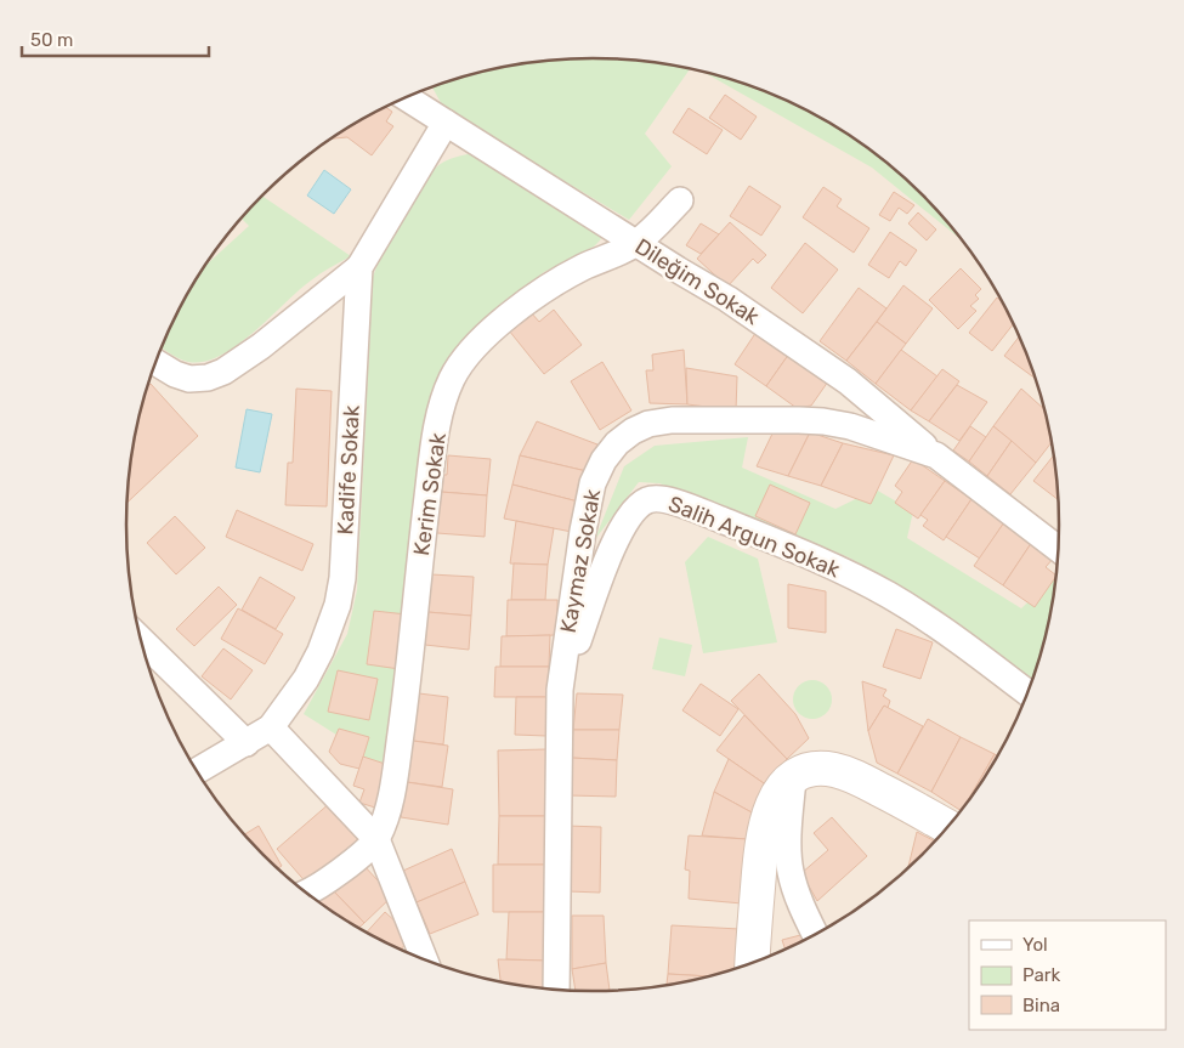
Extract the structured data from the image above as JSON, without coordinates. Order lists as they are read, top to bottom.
{
  "streets": {
    "street": [
      "Dileğim Sokak",
      "Kadife Sokak",
      "Kerim Sokak",
      "Salih Argun Sokak",
      "Kaymaz Sokak"
    ]
  },
  "crossings": [
    ["Dileğim Sokak", "Kadife Sokak"],
    ["Dileğim Sokak", "Kerim Sokak"],
    ["Dileğim Sokak", "Kaymaz Sokak"],
    ["Salih Argun Sokak", "Kaymaz Sokak"]
  ],
  "legend": ["Yol", "Park", "Bina"],
  "scale_bar": "50 m"
}
